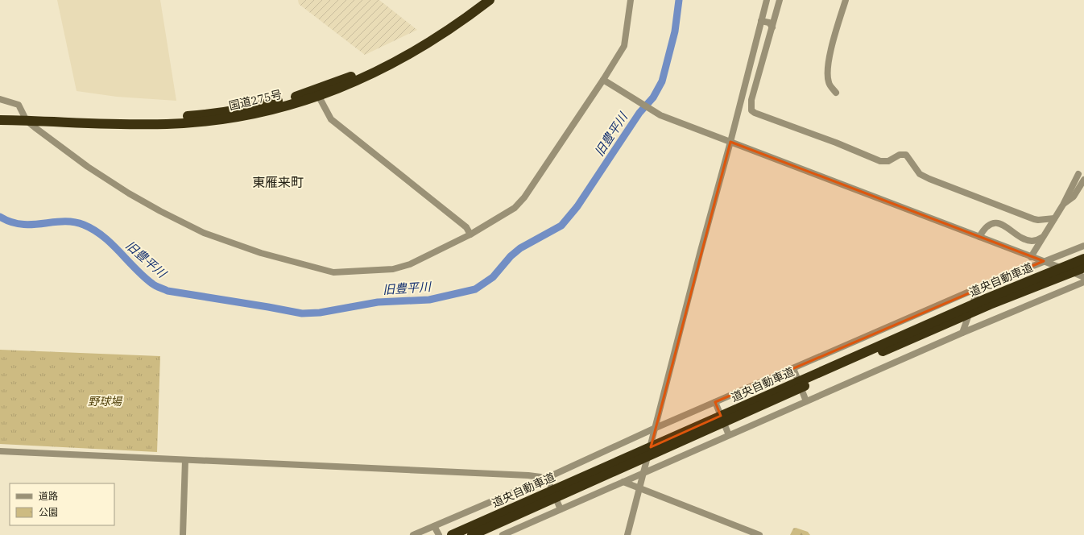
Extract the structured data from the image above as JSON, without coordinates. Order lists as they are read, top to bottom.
{
  "streets": {
    "highway": ["国道275号", "道央自動車道"]
  },
  "districts": ["東雁来町"],
  "water": ["旧豊平川"],
  "parks": ["野球場"],
  "legend": ["道路", "公園"]
}
